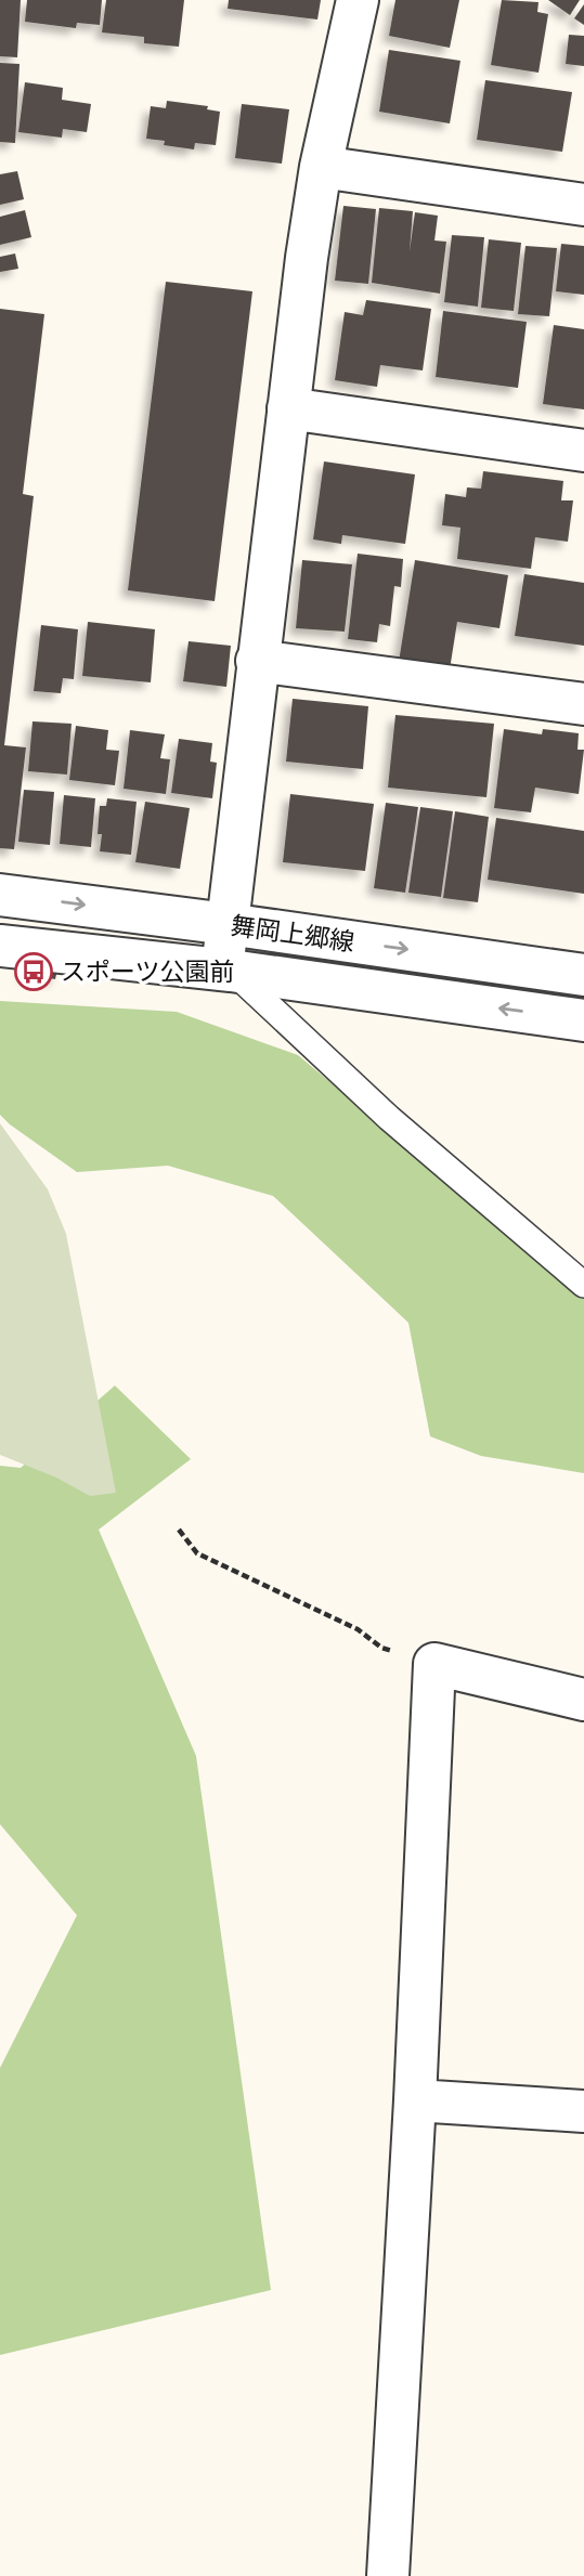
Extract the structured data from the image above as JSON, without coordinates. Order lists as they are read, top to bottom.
{
  "streets": {
    "street": ["舞岡上郷線"]
  },
  "places": {
    "bus stop": ["スポーツ公園前"]
  }
}
